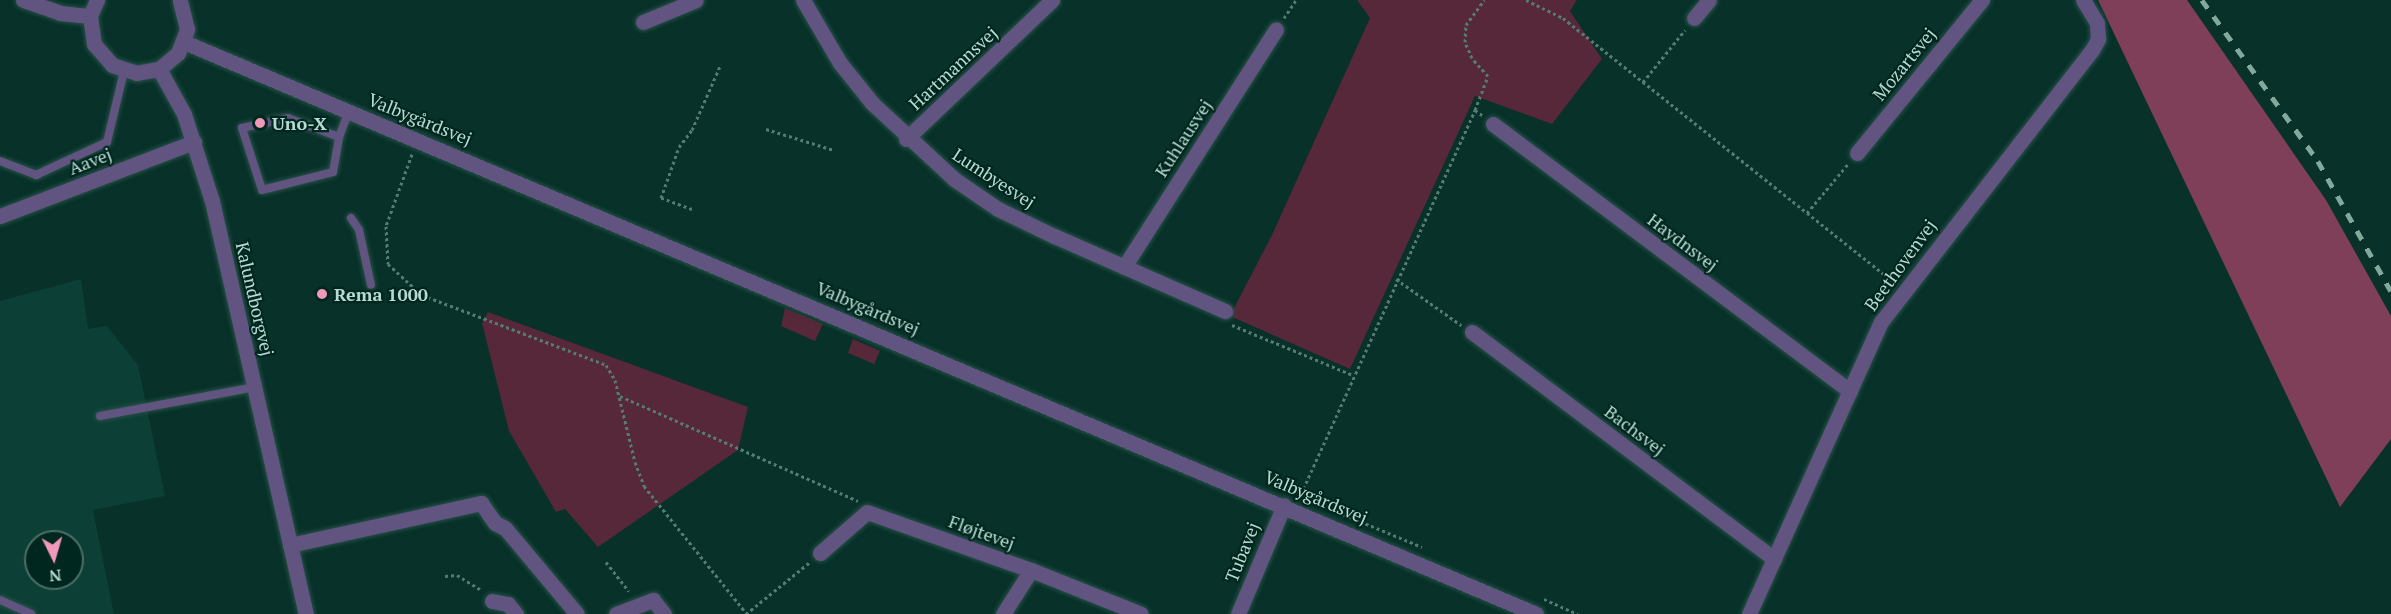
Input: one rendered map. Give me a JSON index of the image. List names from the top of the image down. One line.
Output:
{"streets":{"street":["Mozartsvej","Hartmannsvej","Valbygårdsvej","Kuhlausvej","Aavej","Lumbyesvej","Haydnsvej","Beethovenvej","Kalundborgvej","Bachsvej","Fløjtevej","Tubavej"]},"crossings":[["Hartmannsvej","Lumbyesvej"],["Valbygårdsvej","Tubavej"],["Kuhlausvej","Lumbyesvej"],["Aavej","Kalundborgvej"],["Haydnsvej","Beethovenvej"],["Beethovenvej","Bachsvej"]],"places":["Uno-X","Rema 1000"],"north":"bottom"}
